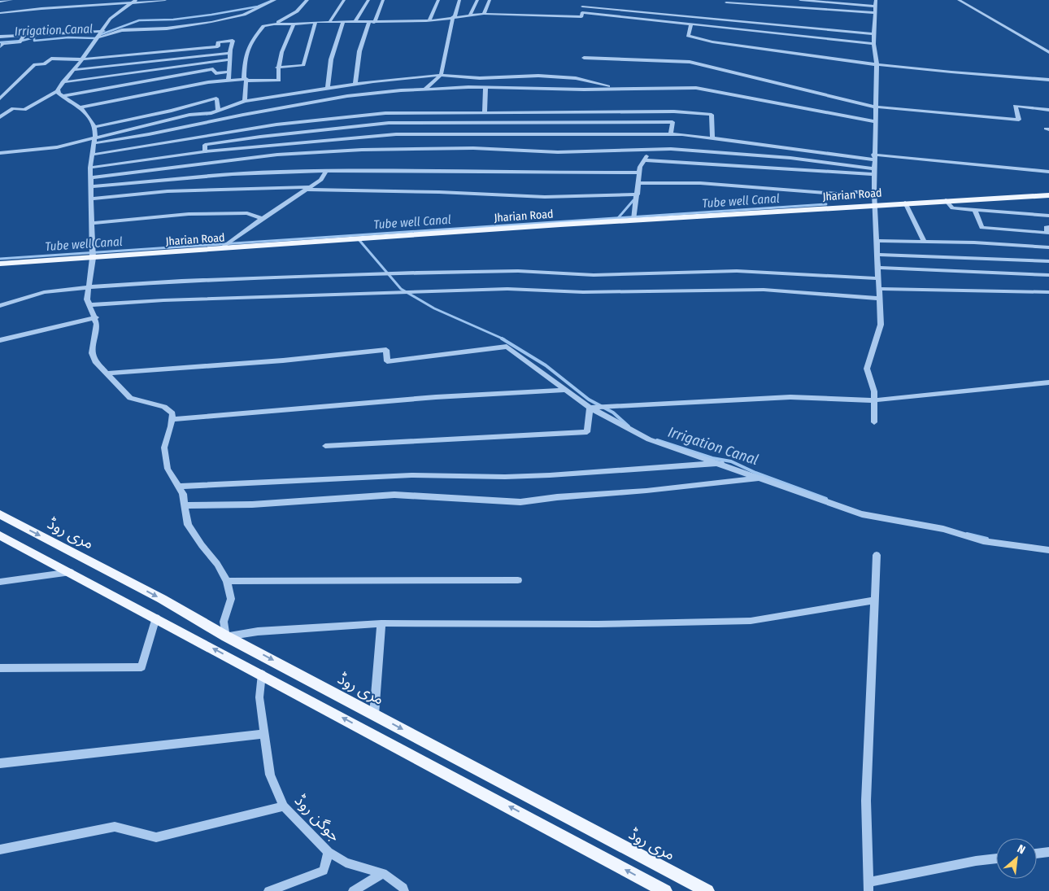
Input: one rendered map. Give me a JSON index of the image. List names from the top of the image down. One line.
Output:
{"streets":{"main road":["Jharian Road","مری روڈ"],"street":["جوگن روڈ"]},"water":["Irrigation Canal","Tube well Canal"],"north":"top right"}
